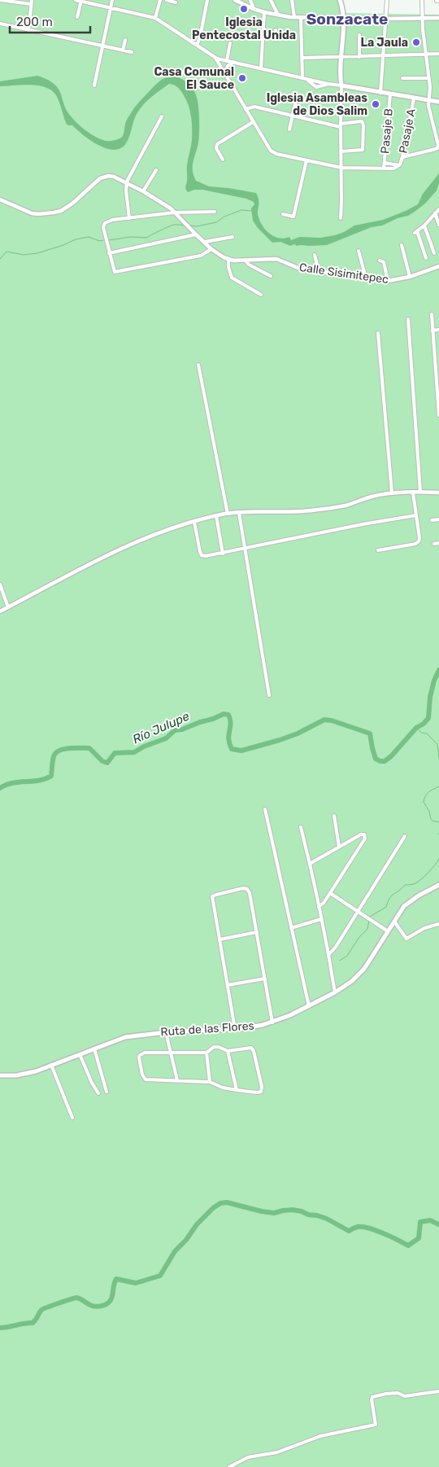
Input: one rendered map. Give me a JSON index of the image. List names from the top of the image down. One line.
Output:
{"streets":{"main road":["Ruta de las Flores"],"street":["Pasaje B","Pasaje A","Calle Sisimitepec"]},"districts":["Sonzacate"],"water":["Río Julupe"],"places":["Iglesia Pentecostal Unida","La Jaula","Casa Comunal El Sauce","Iglesia Asambleas de Dios Salim"],"scale_bar":"200 m"}
